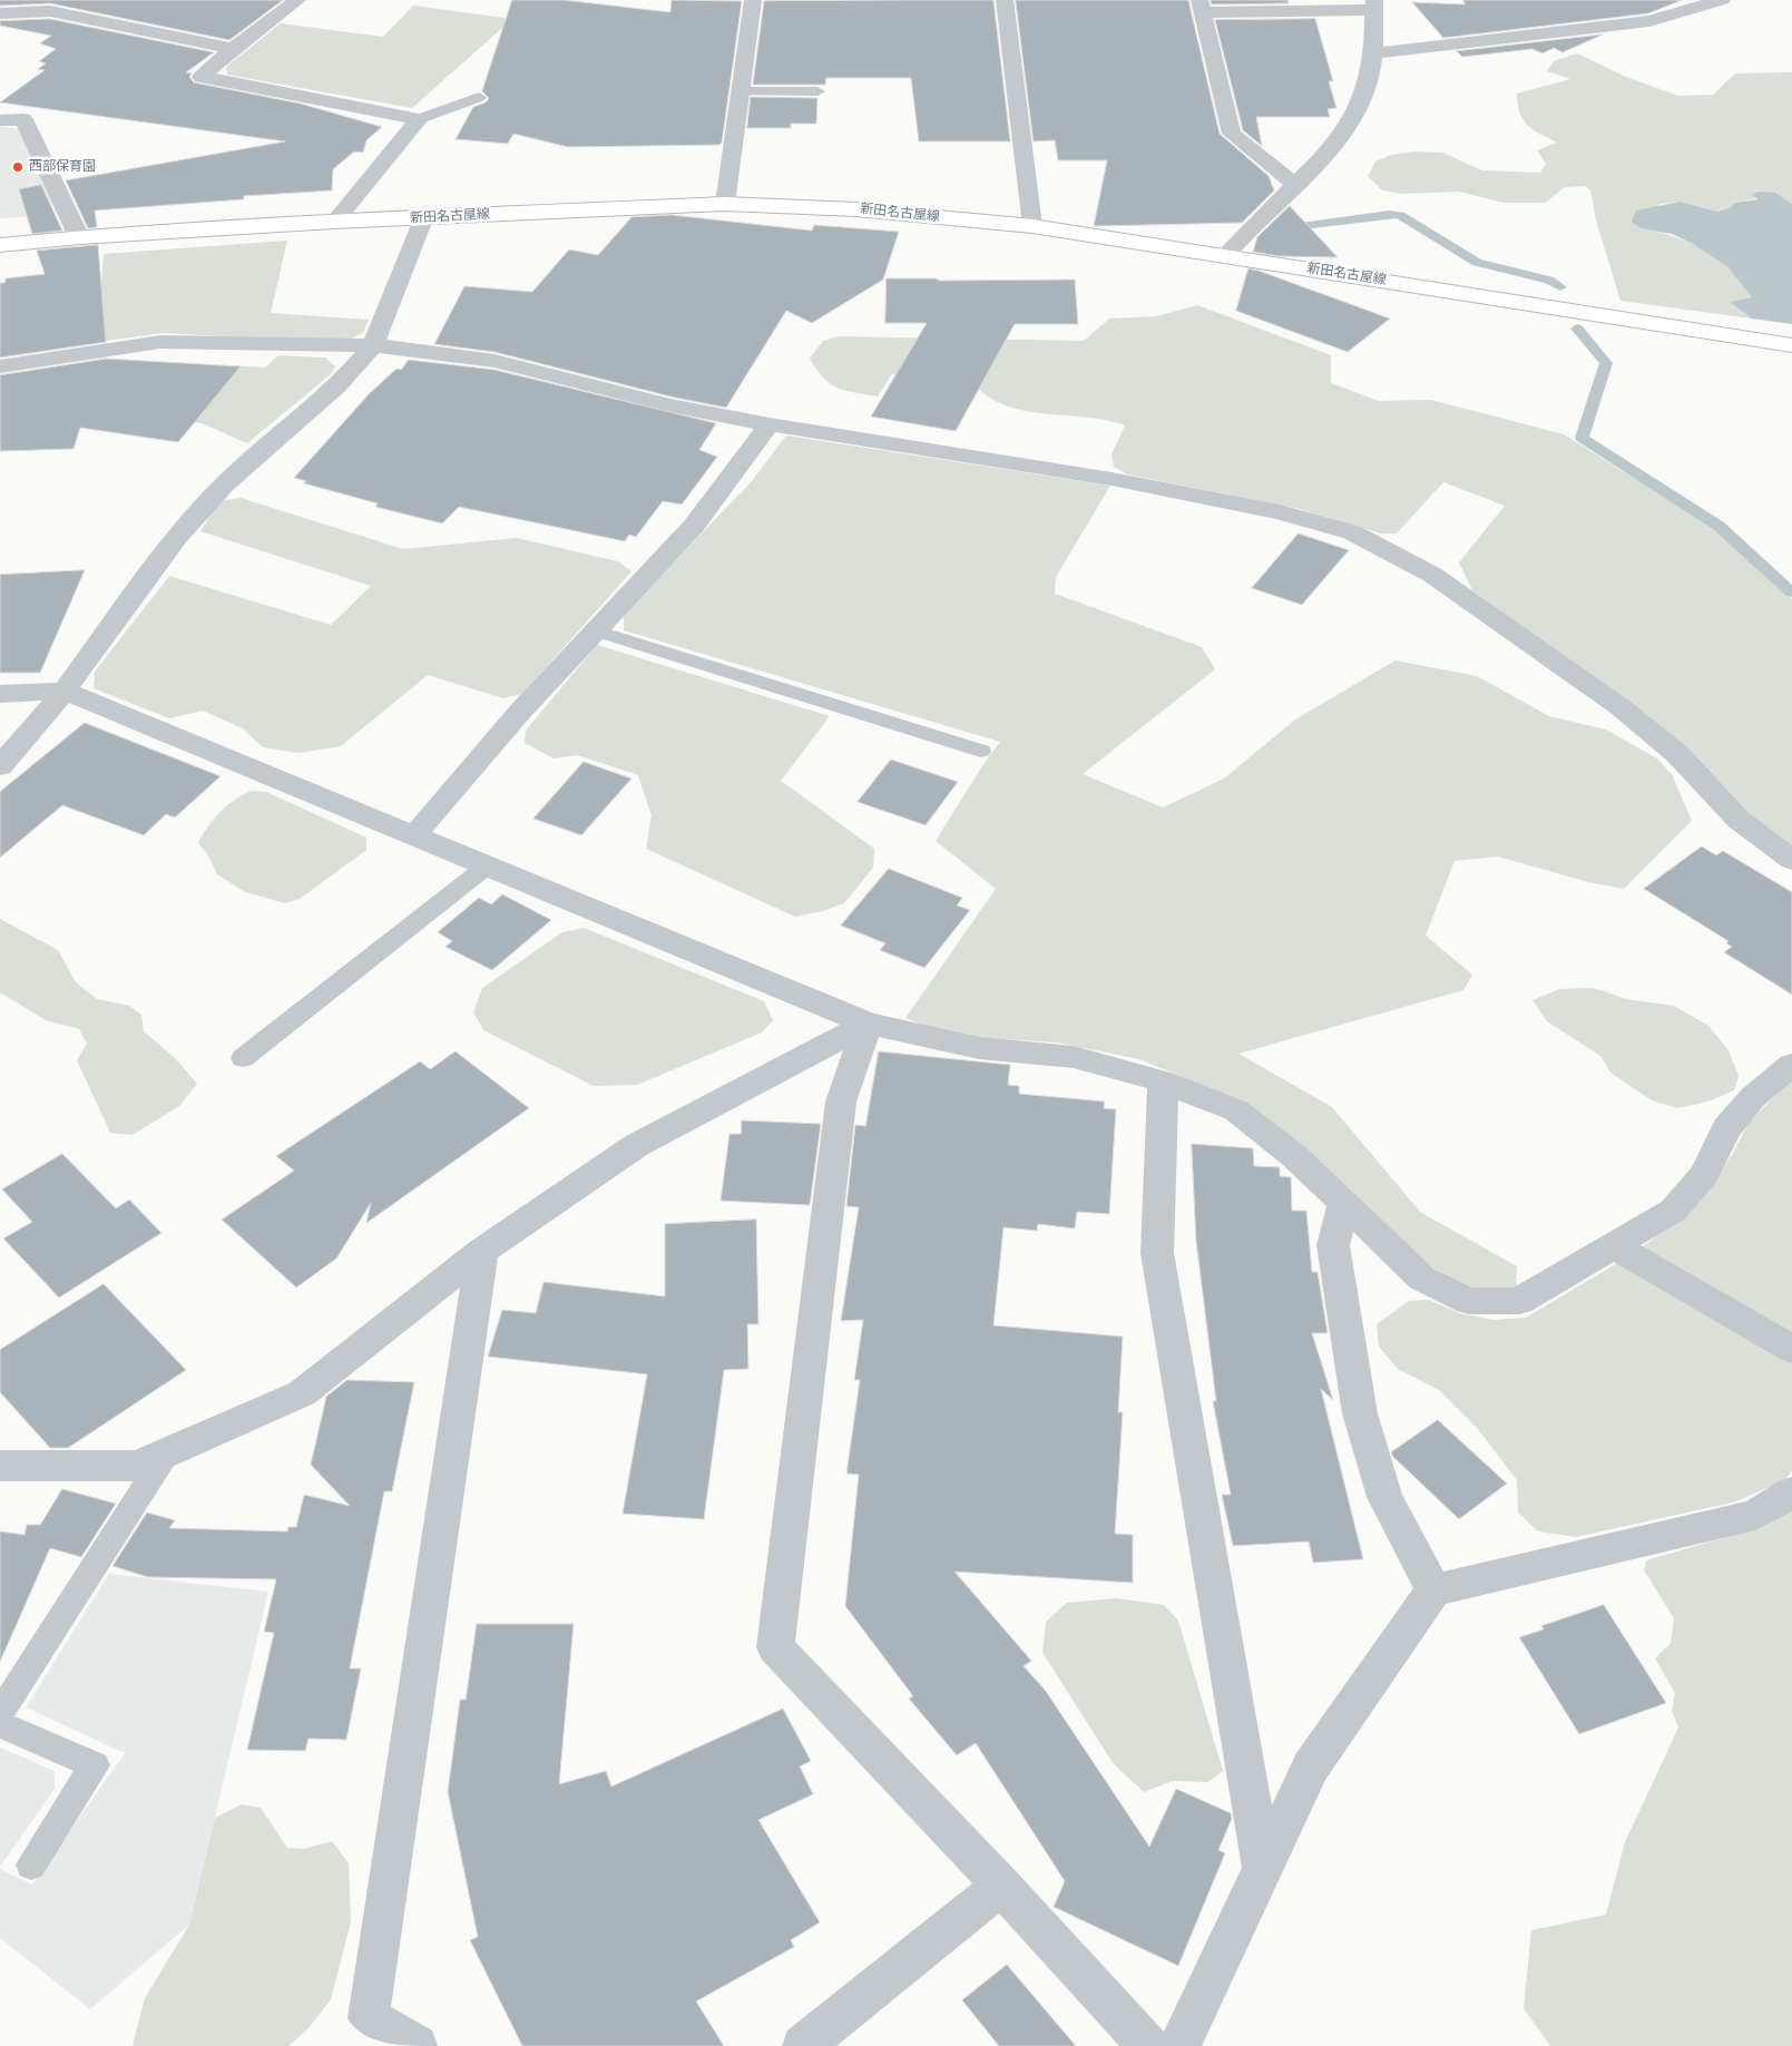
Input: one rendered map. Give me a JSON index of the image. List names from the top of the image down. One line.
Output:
{"streets":{"main road":["新田名古屋線"]},"places":["西部保育園"]}
